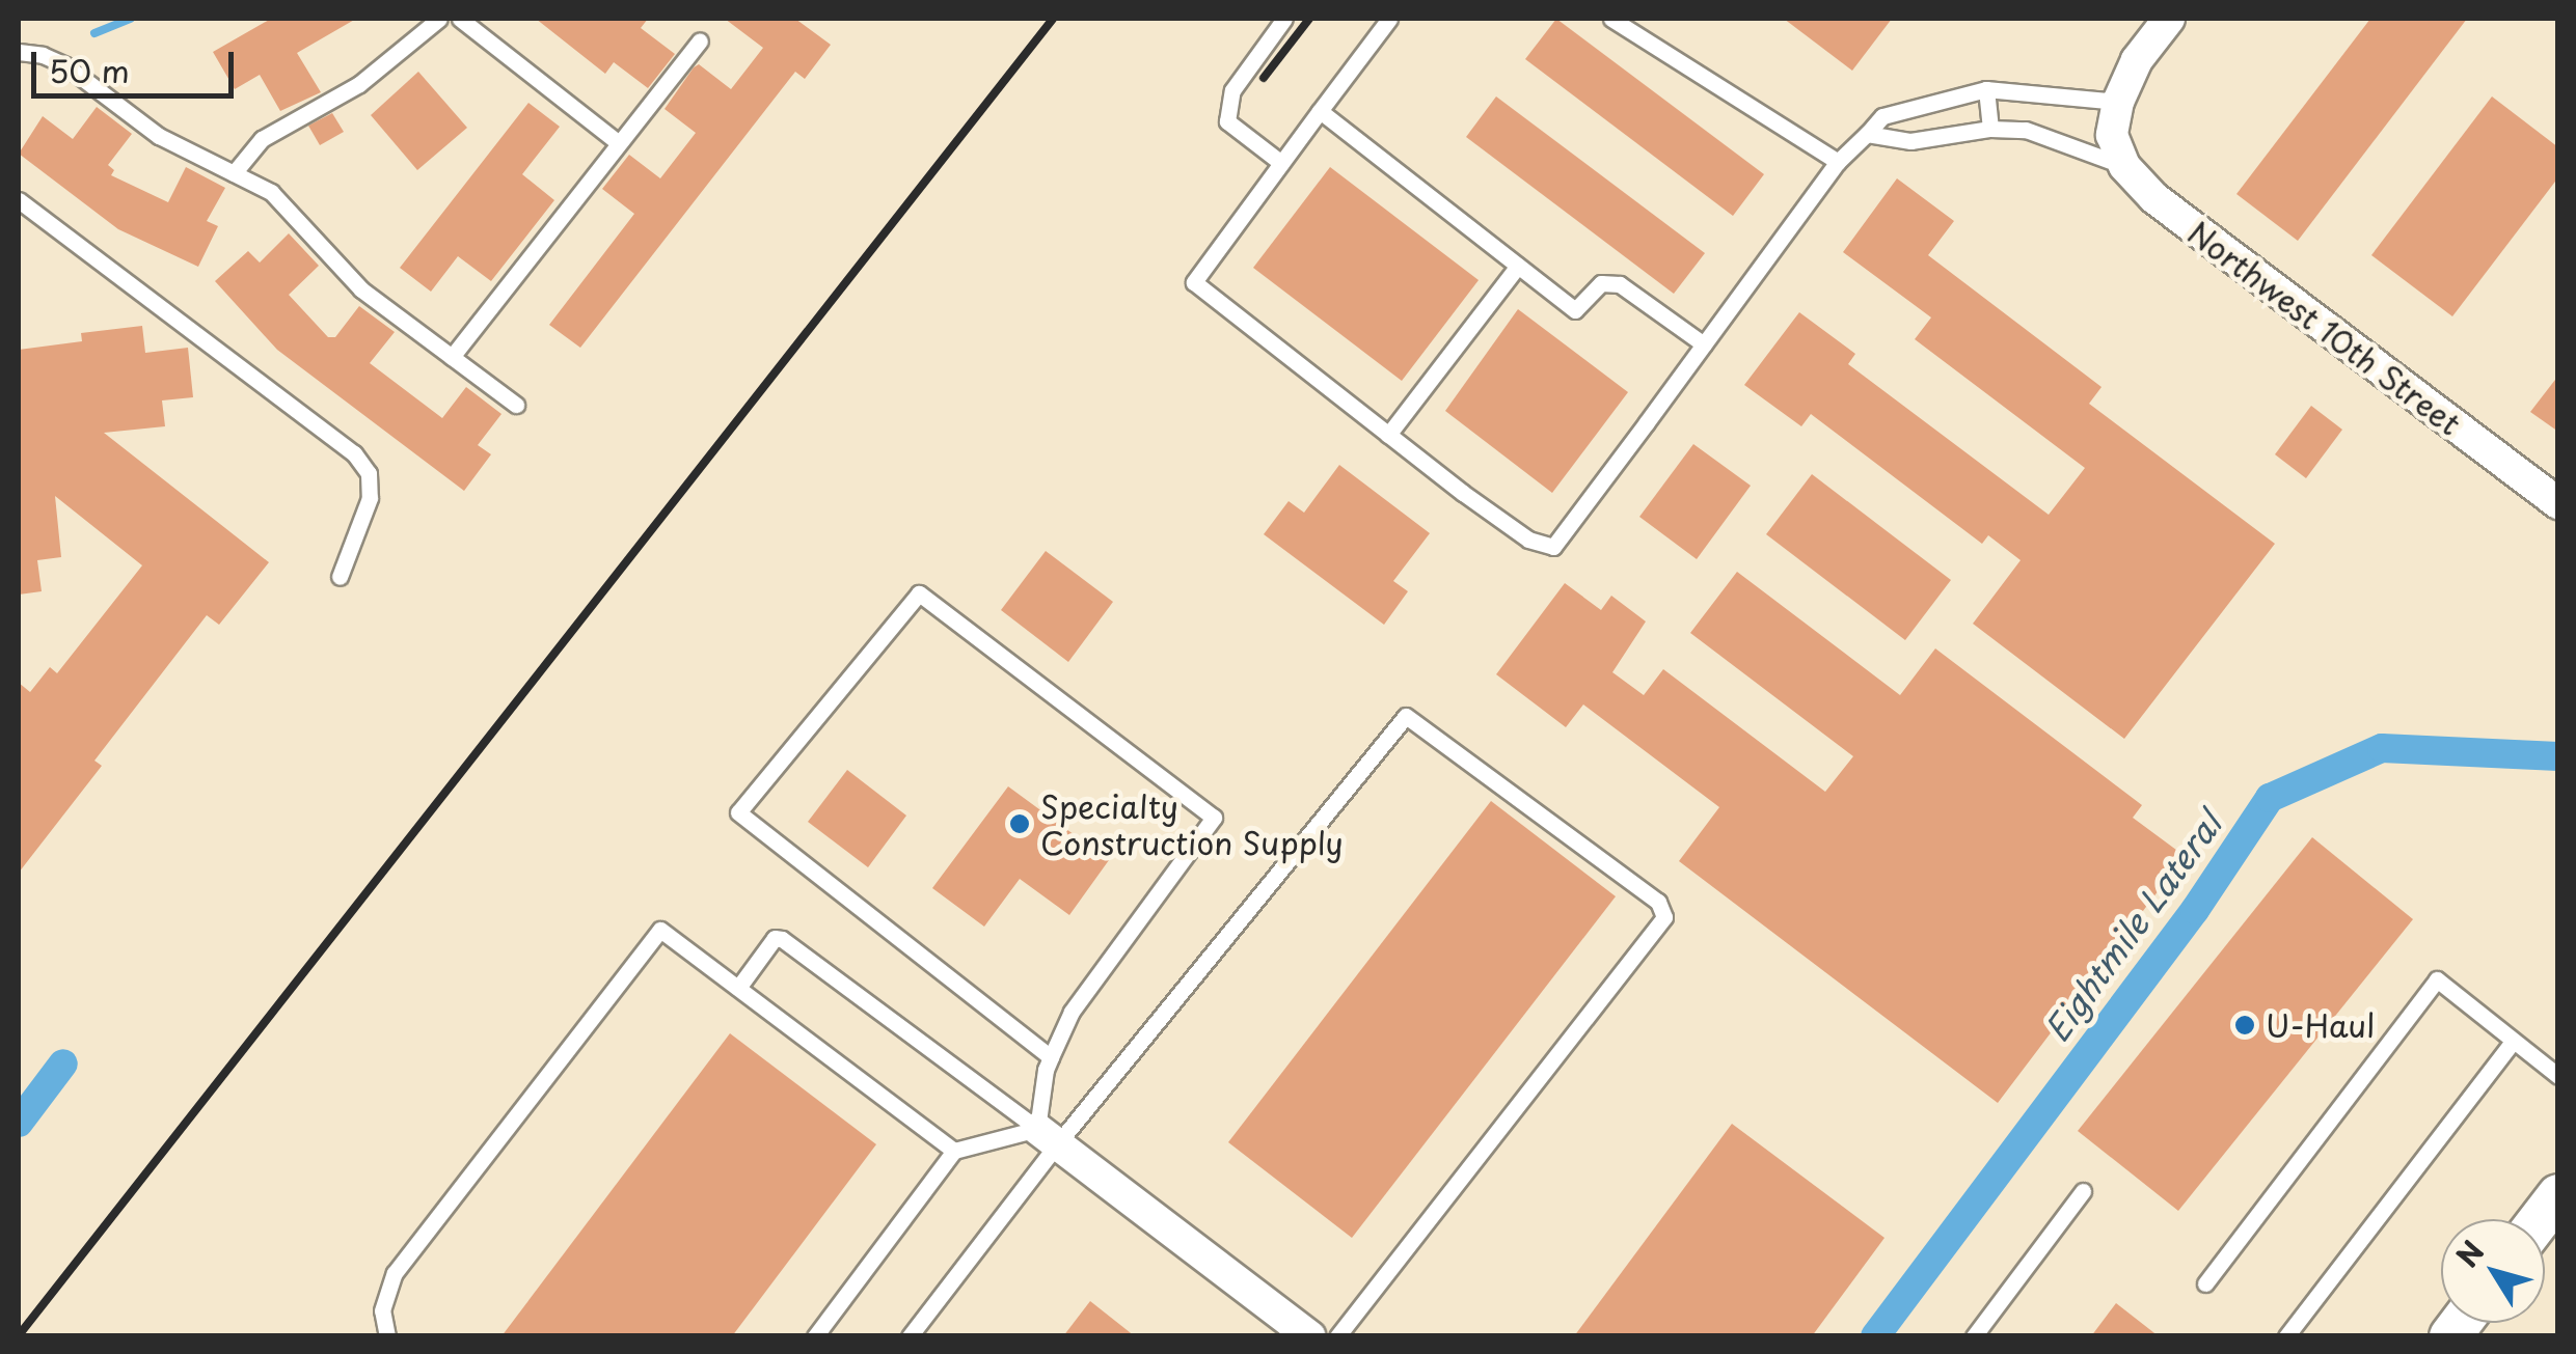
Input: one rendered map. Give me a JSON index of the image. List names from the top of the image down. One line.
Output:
{"streets":{"street":["Northwest 10th Street"]},"water":["Eightmile Lateral"],"places":["Specialty Construction Supply","U-Haul"],"scale_bar":"50 m","north":"top left"}
